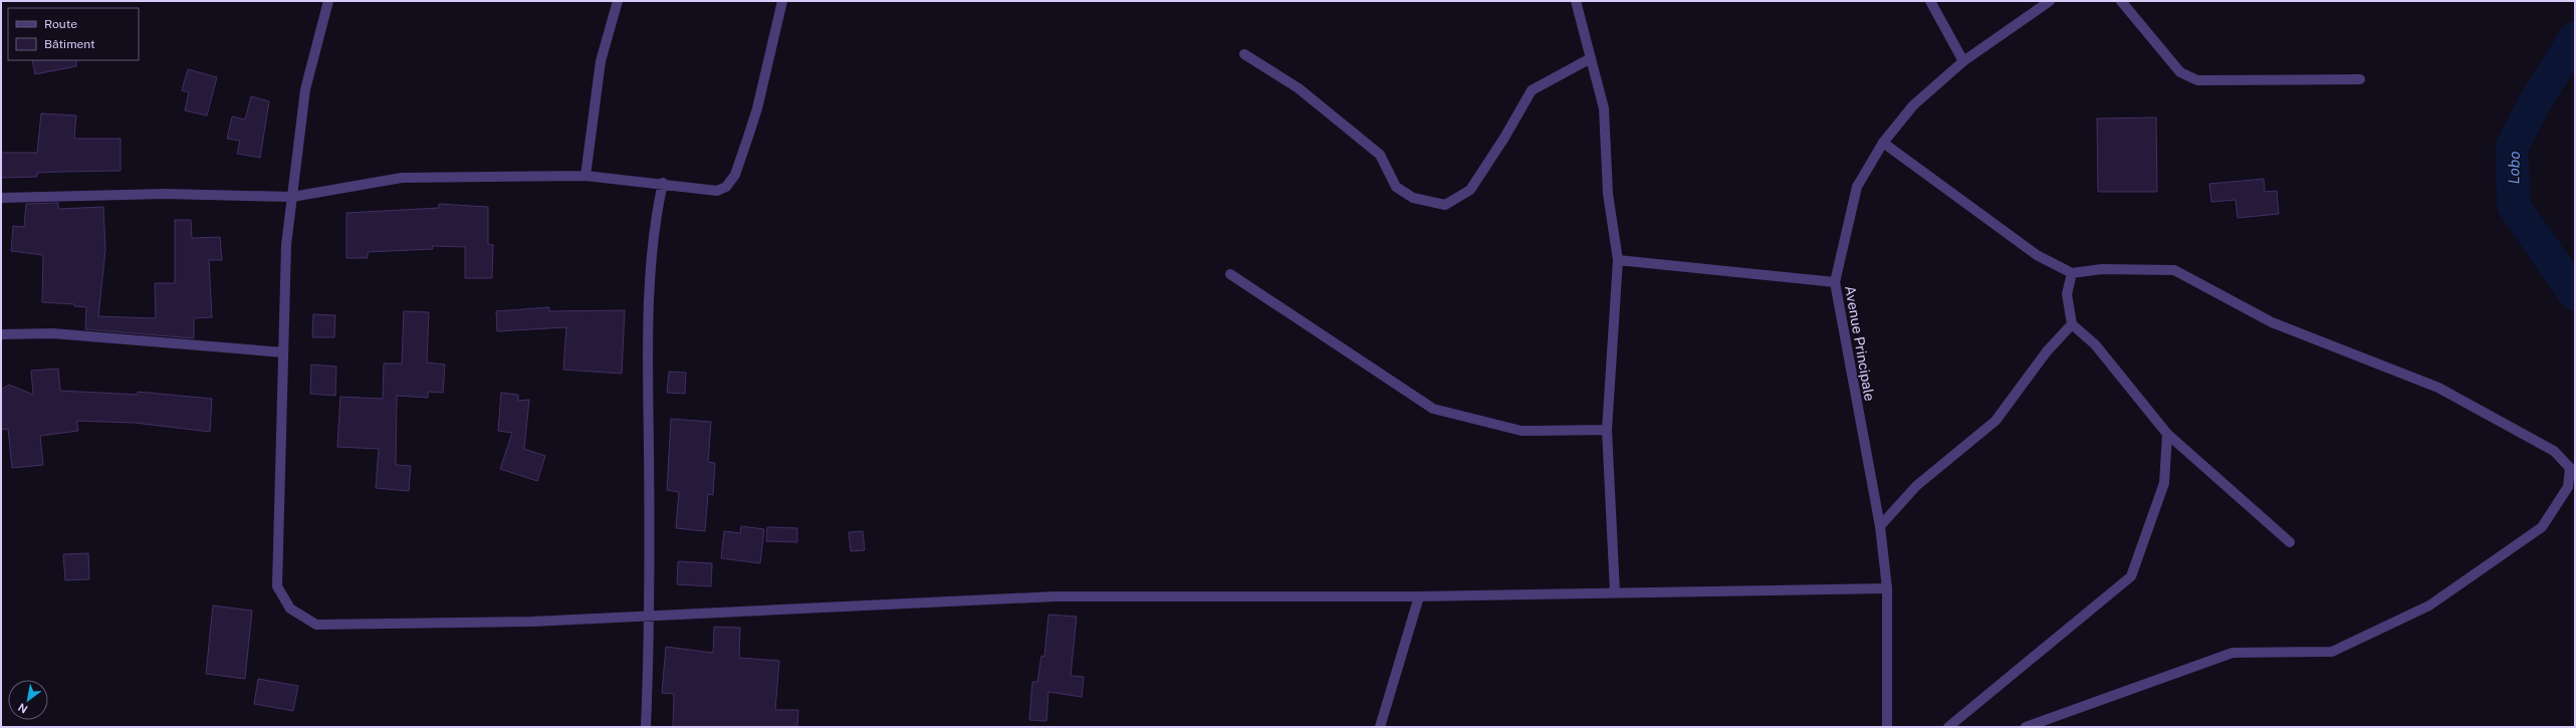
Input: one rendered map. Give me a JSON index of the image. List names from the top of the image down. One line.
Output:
{"streets":{"street":["Avenue Principale"]},"water":["Lobo"],"legend":["Route","Bâtiment"],"north":"bottom left"}
